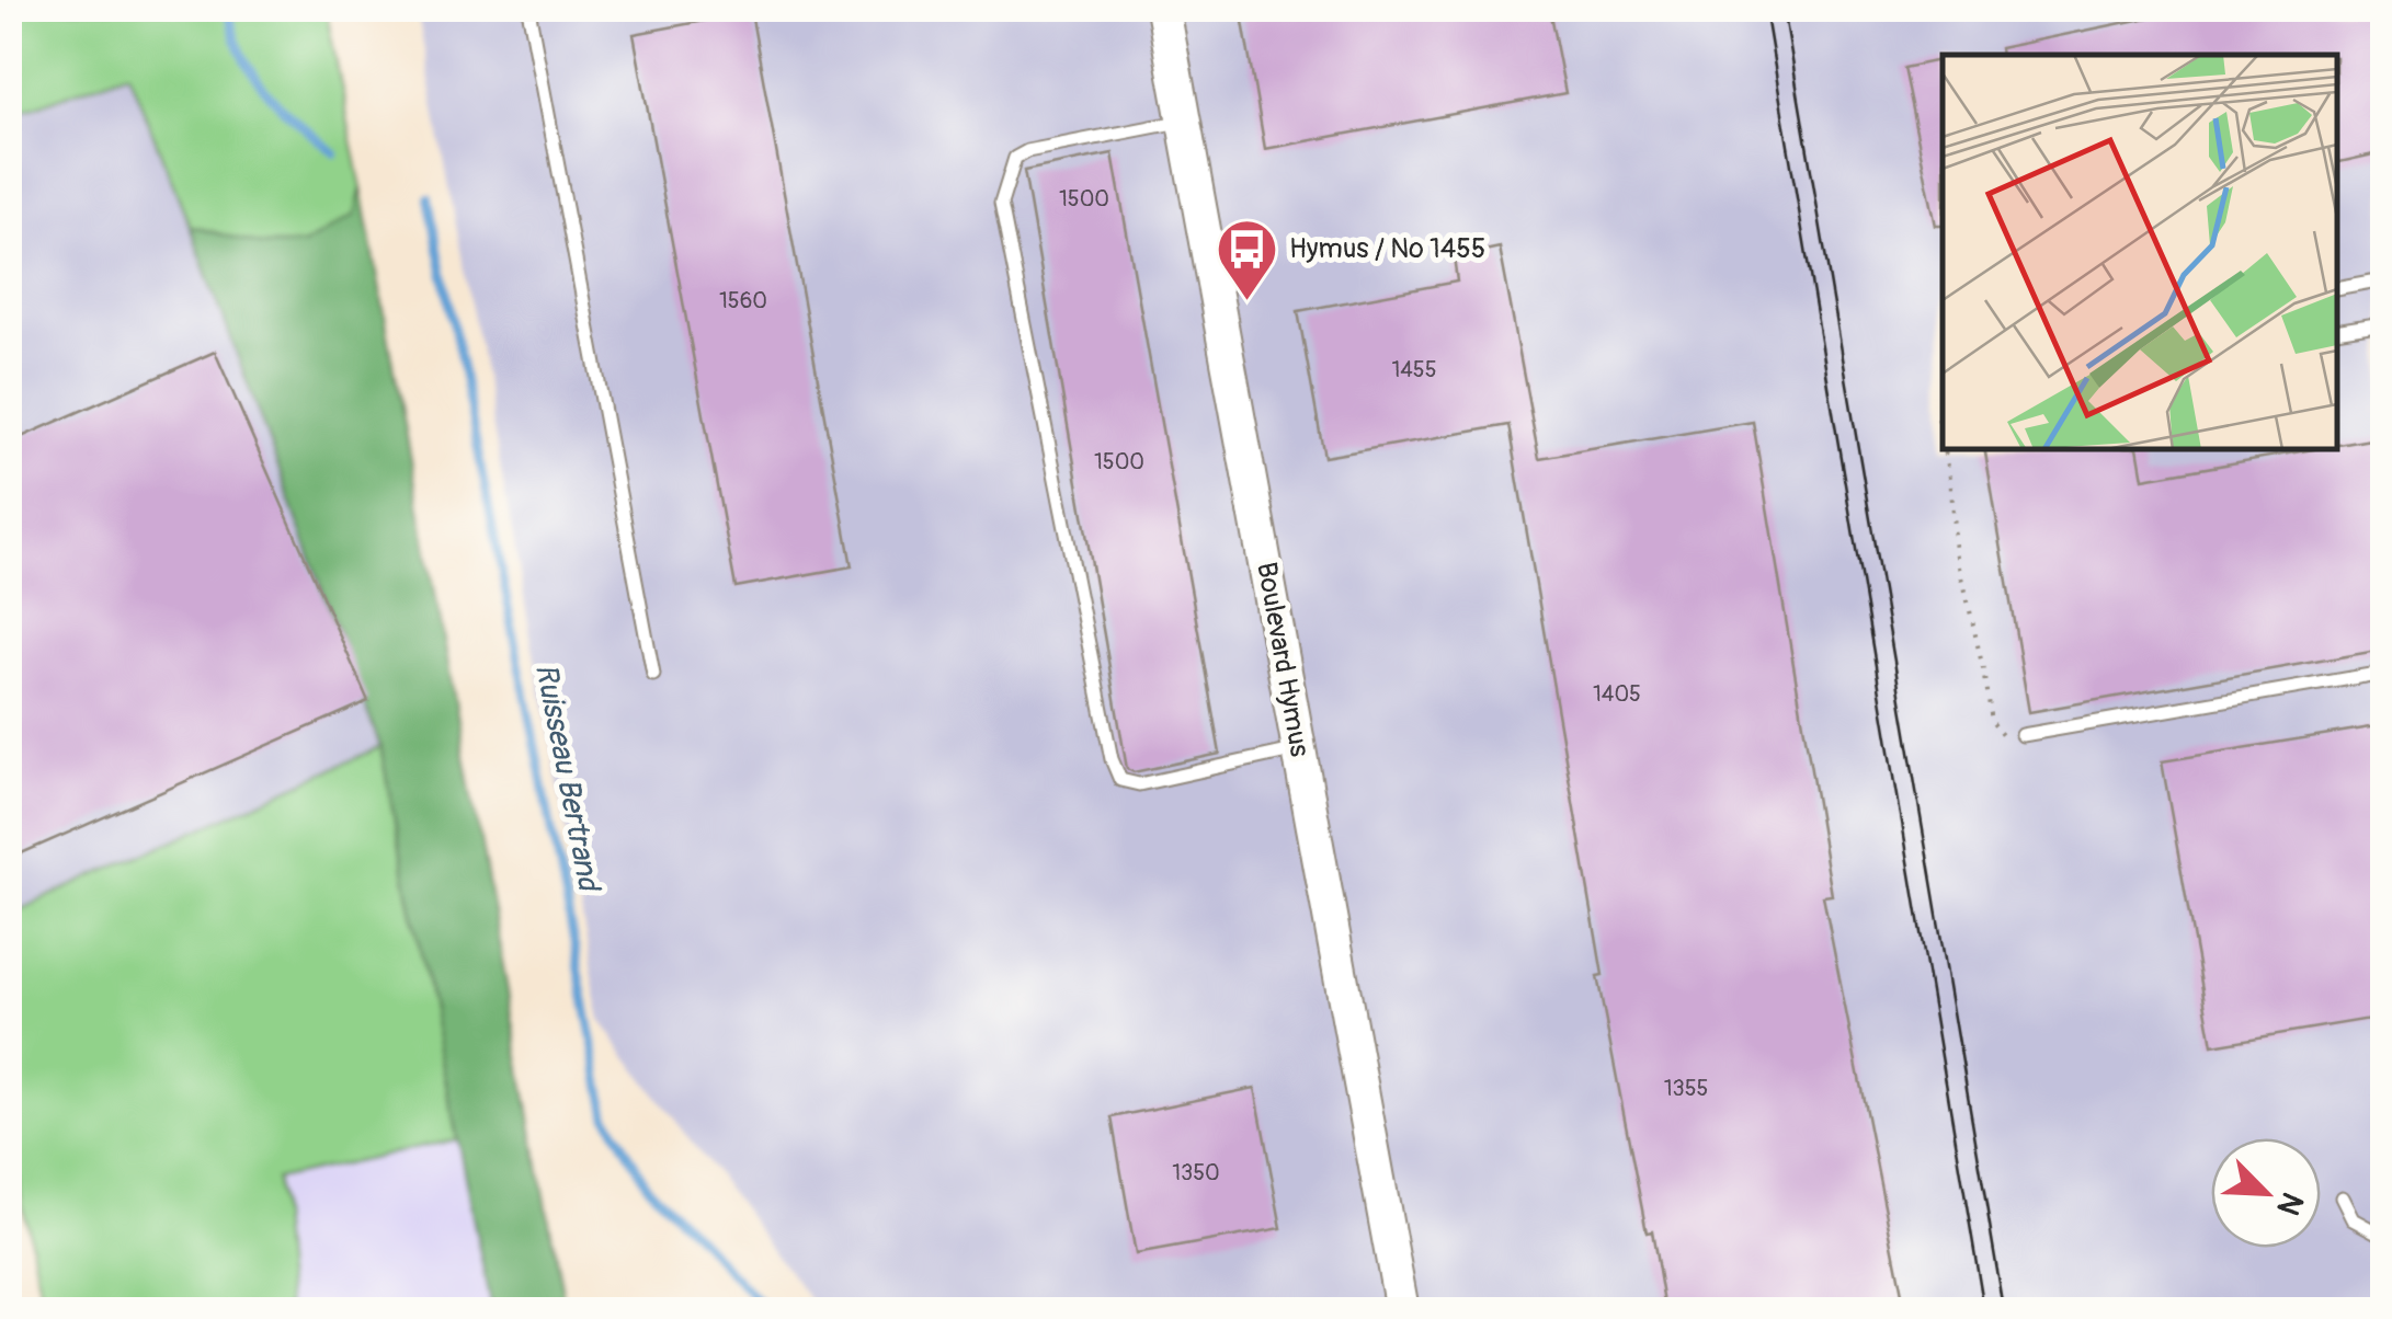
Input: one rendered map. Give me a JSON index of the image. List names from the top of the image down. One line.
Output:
{"streets":{"street":["Boulevard Hymus"]},"water":["Ruisseau Bertrand"],"places":{"bus stop":["Hymus / No 1455"]},"house_numbers":["1500","1560","1455","1500","1405","1355","1350"],"north":"bottom right"}
